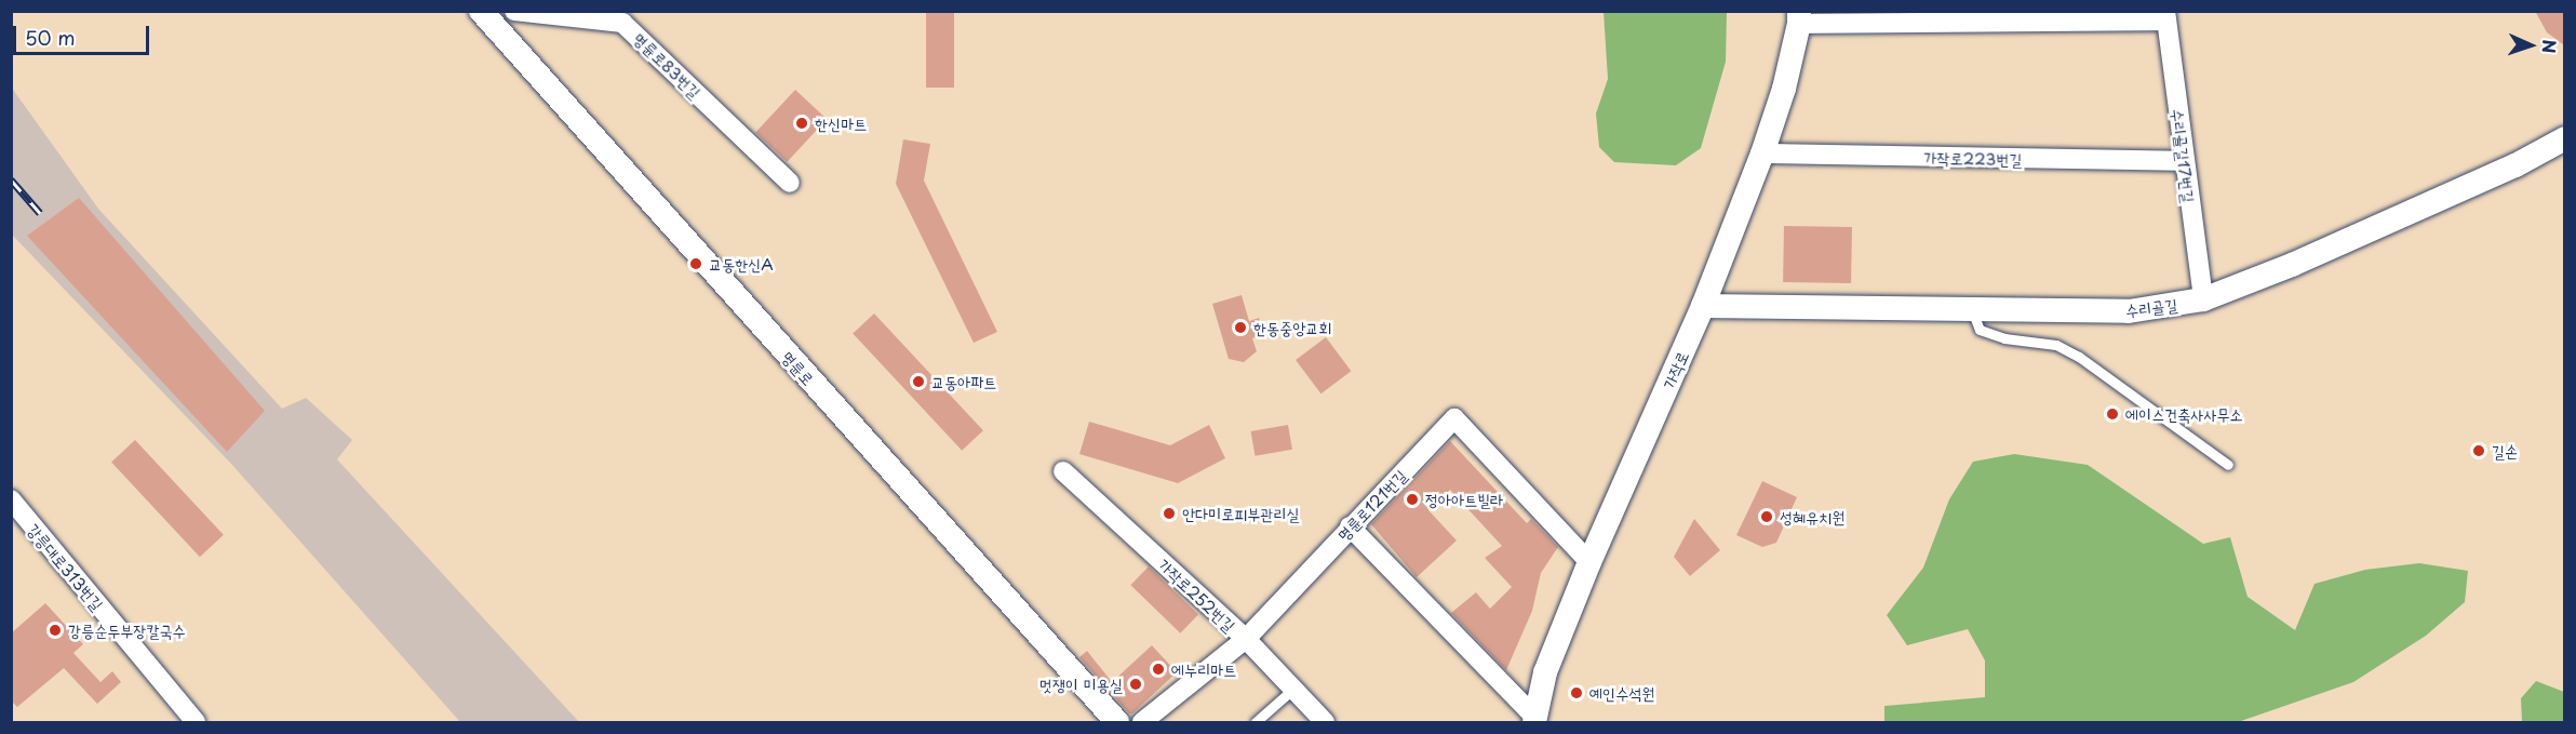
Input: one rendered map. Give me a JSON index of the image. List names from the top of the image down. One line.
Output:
{"streets":{"street":["명륜로83번길","수리골길17번길","가작로223번길","수리골길","명륜로","가작로","명륜로121번길","강릉대로313번길","가작로252번길"]},"crossings":[["수리골길17번길","가작로223번길"],["수리골길17번길","수리골길"],["가작로223번길","가작로"],["수리골길","가작로"],["가작로","명륜로121번길"],["명륜로121번길","가작로252번길"]],"places":["한신마트","교동한신A","한동중앙교회","교동아파트","에이스건축사사무소","길손","정아아트빌라","안다미로피부관리실","성혜유치원","강릉순두부장칼국수","에누리마트","멋쟁이 미용실","예인수석원"],"scale_bar":"50 m","north":"right"}
